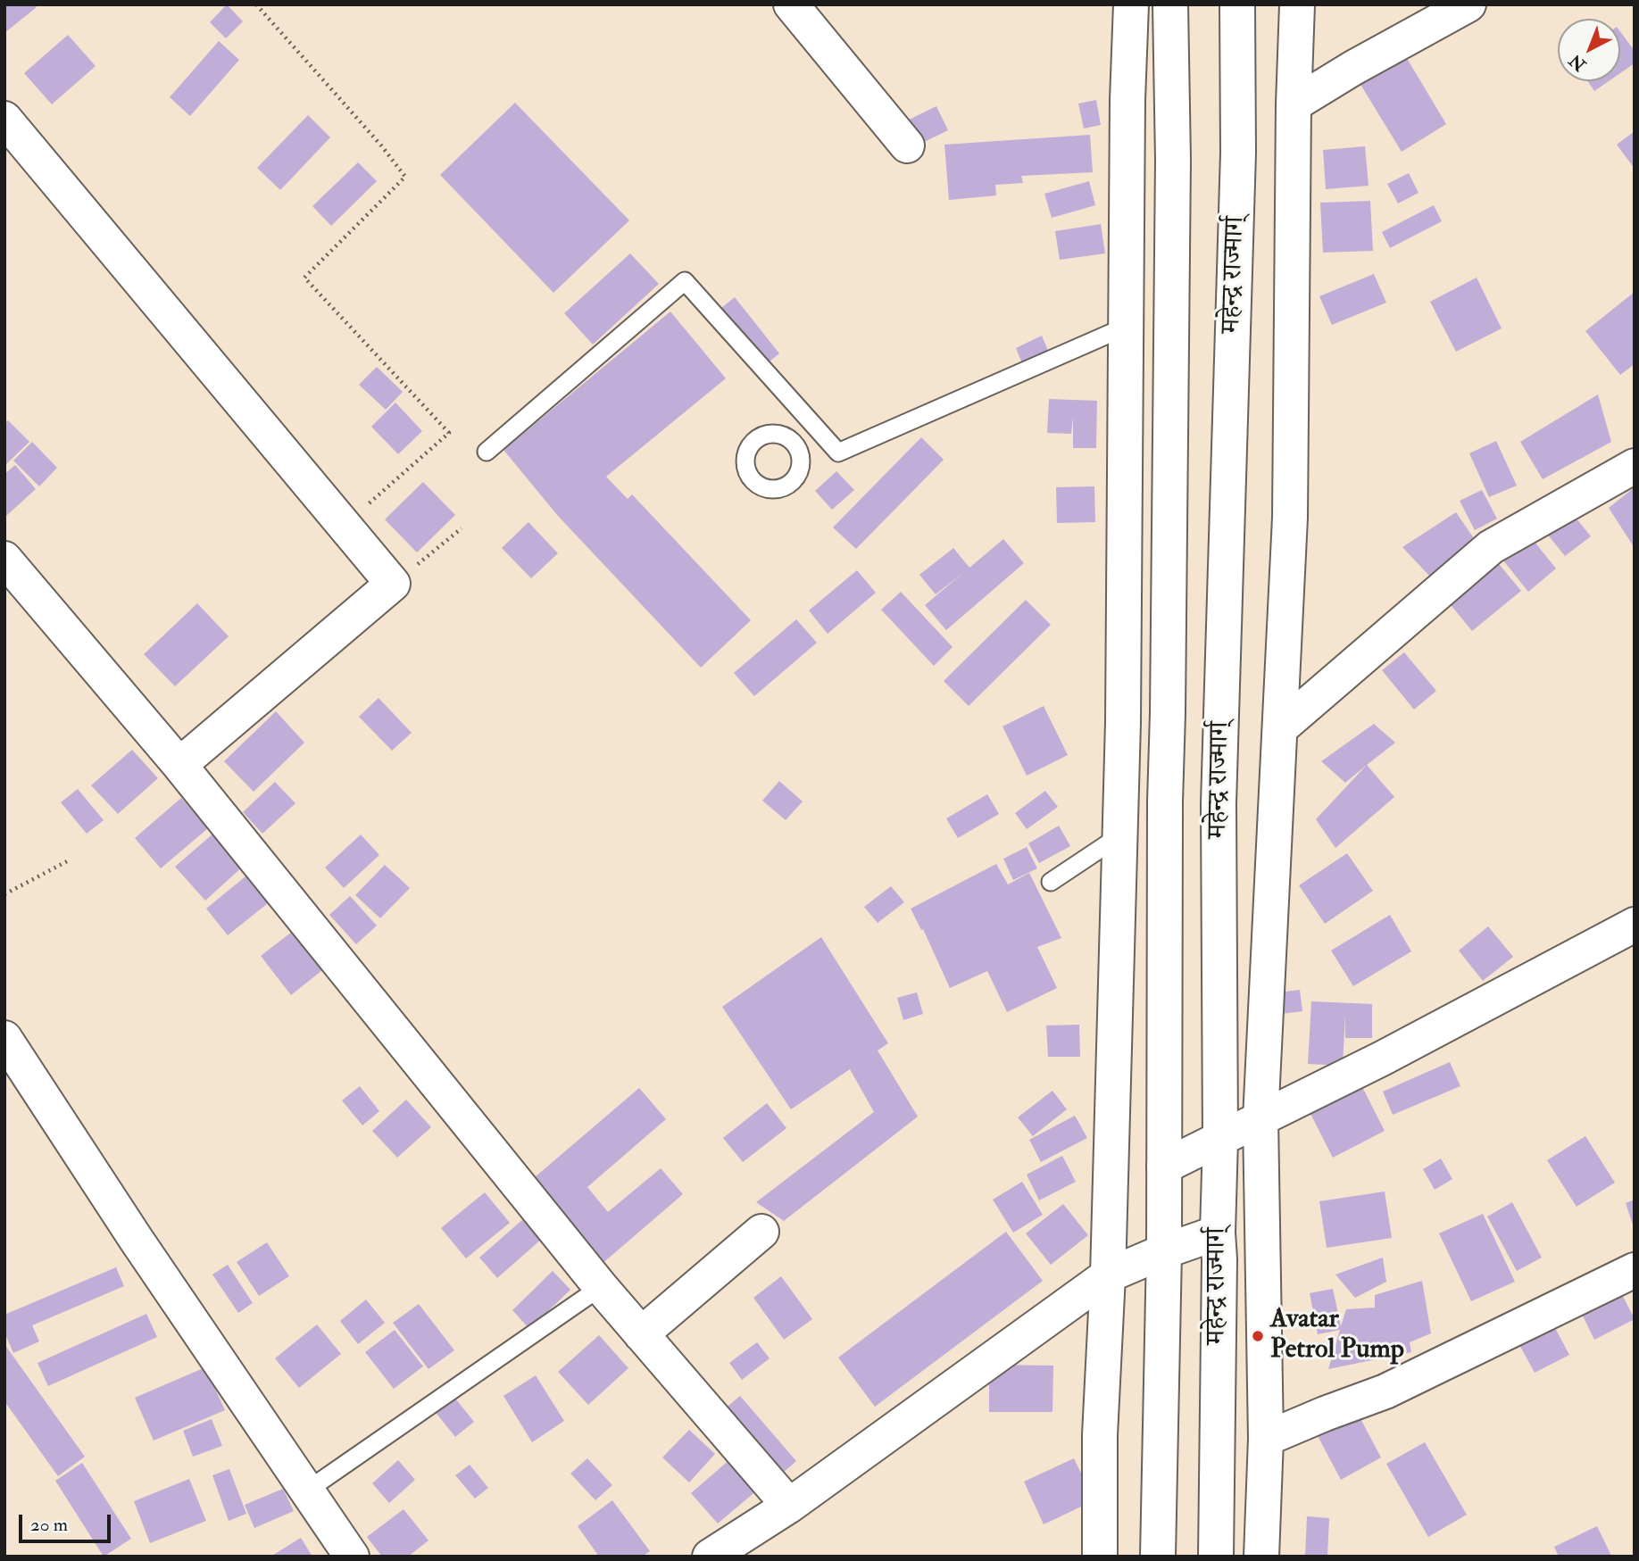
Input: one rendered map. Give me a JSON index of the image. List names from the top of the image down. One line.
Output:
{"streets":{"main road":["महेन्द्र राज्मार्ग्"]},"places":["Avatar Petrol Pump"],"scale_bar":"20 m","north":"bottom left"}
